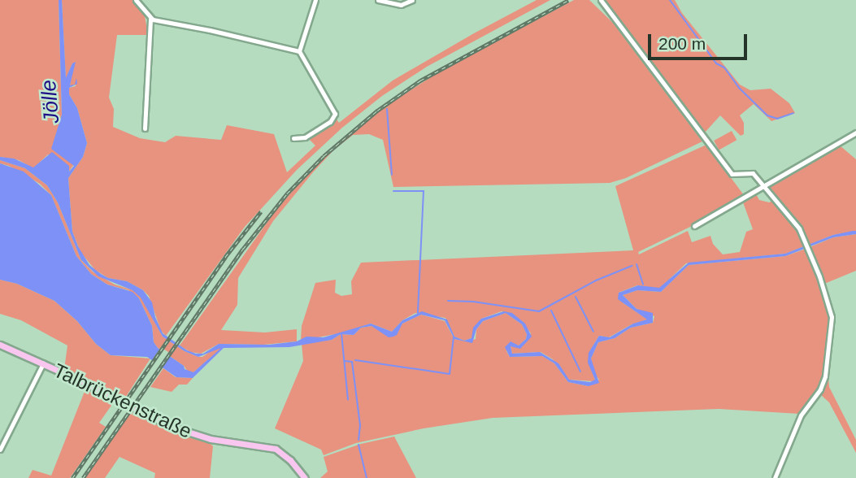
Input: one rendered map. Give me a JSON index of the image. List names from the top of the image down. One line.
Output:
{"streets":{"main road":["Talbrückenstraße"]},"water":["Jölle"],"scale_bar":"200 m"}
